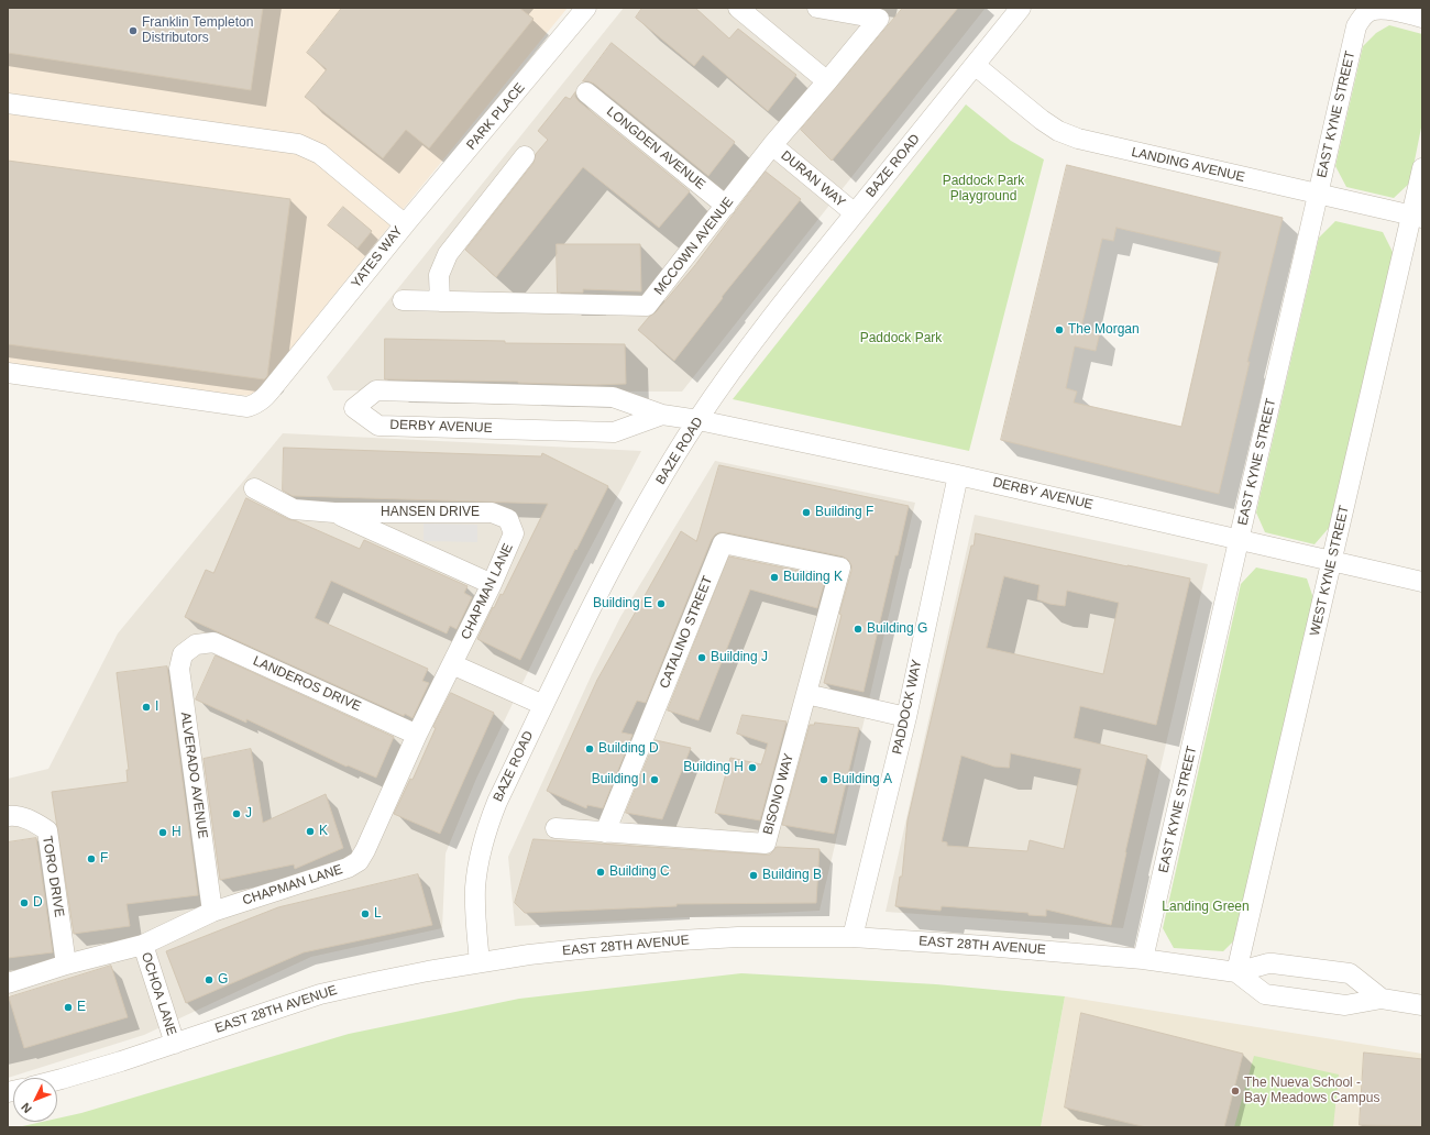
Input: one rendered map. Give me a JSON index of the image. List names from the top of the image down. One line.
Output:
{"streets":{"street":["EAST KYNE STREET","PARK PLACE","LONGDEN AVENUE","LANDING AVENUE","BAZE ROAD","DURAN WAY","MCCOWN AVENUE","YATES WAY","DERBY AVENUE","HANSEN DRIVE","WEST KYNE STREET","CHAPMAN LANE","CATALINO STREET","LANDEROS DRIVE","PADDOCK WAY","ALVERADO AVENUE","BISONO WAY","TORO DRIVE","EAST 28TH AVENUE","OCHOA LANE"]},"crossings":[["EAST KYNE STREET","LANDING AVENUE"],["EAST KYNE STREET","DERBY AVENUE"],["EAST KYNE STREET","EAST 28TH AVENUE"],["PARK PLACE","YATES WAY"],["LONGDEN AVENUE","MCCOWN AVENUE"],["LANDING AVENUE","BAZE ROAD"],["LANDING AVENUE","WEST KYNE STREET"],["BAZE ROAD","DURAN WAY"],["BAZE ROAD","DERBY AVENUE"],["BAZE ROAD","EAST 28TH AVENUE"],["DURAN WAY","MCCOWN AVENUE"],["DERBY AVENUE","WEST KYNE STREET"],["DERBY AVENUE","PADDOCK WAY"],["HANSEN DRIVE","CHAPMAN LANE"],["WEST KYNE STREET","EAST 28TH AVENUE"],["CHAPMAN LANE","LANDEROS DRIVE"],["CHAPMAN LANE","ALVERADO AVENUE"],["CHAPMAN LANE","TORO DRIVE"],["CHAPMAN LANE","OCHOA LANE"],["CATALINO STREET","BISONO WAY"],["LANDEROS DRIVE","ALVERADO AVENUE"],["PADDOCK WAY","EAST 28TH AVENUE"],["EAST 28TH AVENUE","OCHOA LANE"]],"parks":["Paddock Park Playground","Paddock Park","Landing Green"],"places":["Franklin Templeton Distributors","The Morgan","Building F","Building K","Building E","Building G","Building J","I","Building D","Building H","Building I","Building A","J","K","H","F","Building C","Building B","D","L","G","E","The Nueva School - Bay Meadows Campus"],"north":"bottom left"}
